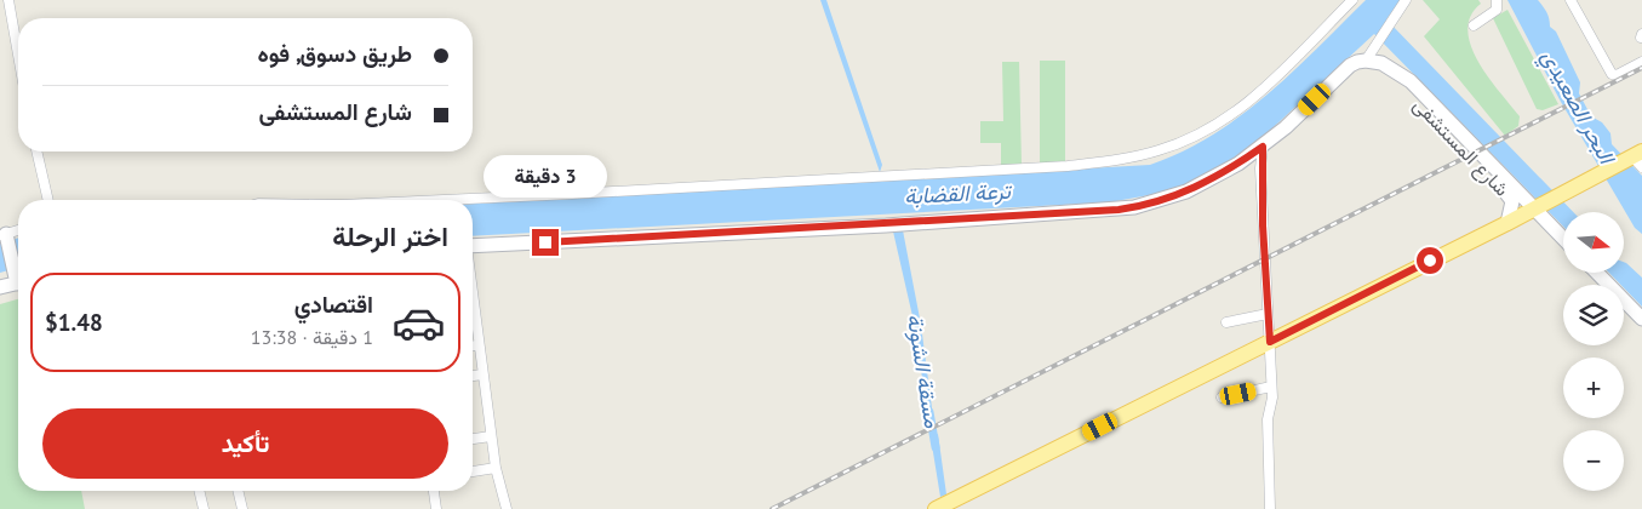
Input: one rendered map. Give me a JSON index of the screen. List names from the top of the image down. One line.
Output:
{"streets":{"main road":["شارع المستشفى"]},"water":["البحر الصعيدي","ترعة القضابة","مسقة الشونة"],"north":"right","page":{"banner":["طريق دسوق, فوه","شارع المستشفى"],"bubble":"3 دقيقة","heading":"اختر الرحلة","map_buttons":["+","−"],"list":[{"name":"اقتصادي","note":"1 دقيقة · 13:38","value":"$1.48"}],"buttons":"تأكيد"}}
